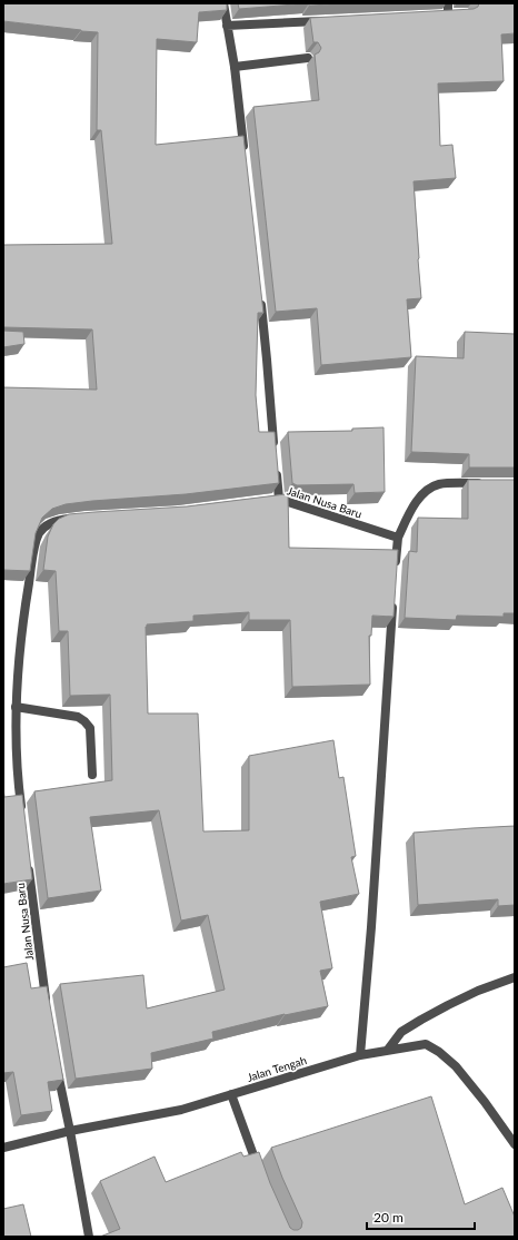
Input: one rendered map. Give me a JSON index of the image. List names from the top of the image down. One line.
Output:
{"streets":{"street":["Jalan Nusa Baru","Jalan Tengah"]},"scale_bar":"20 m"}
